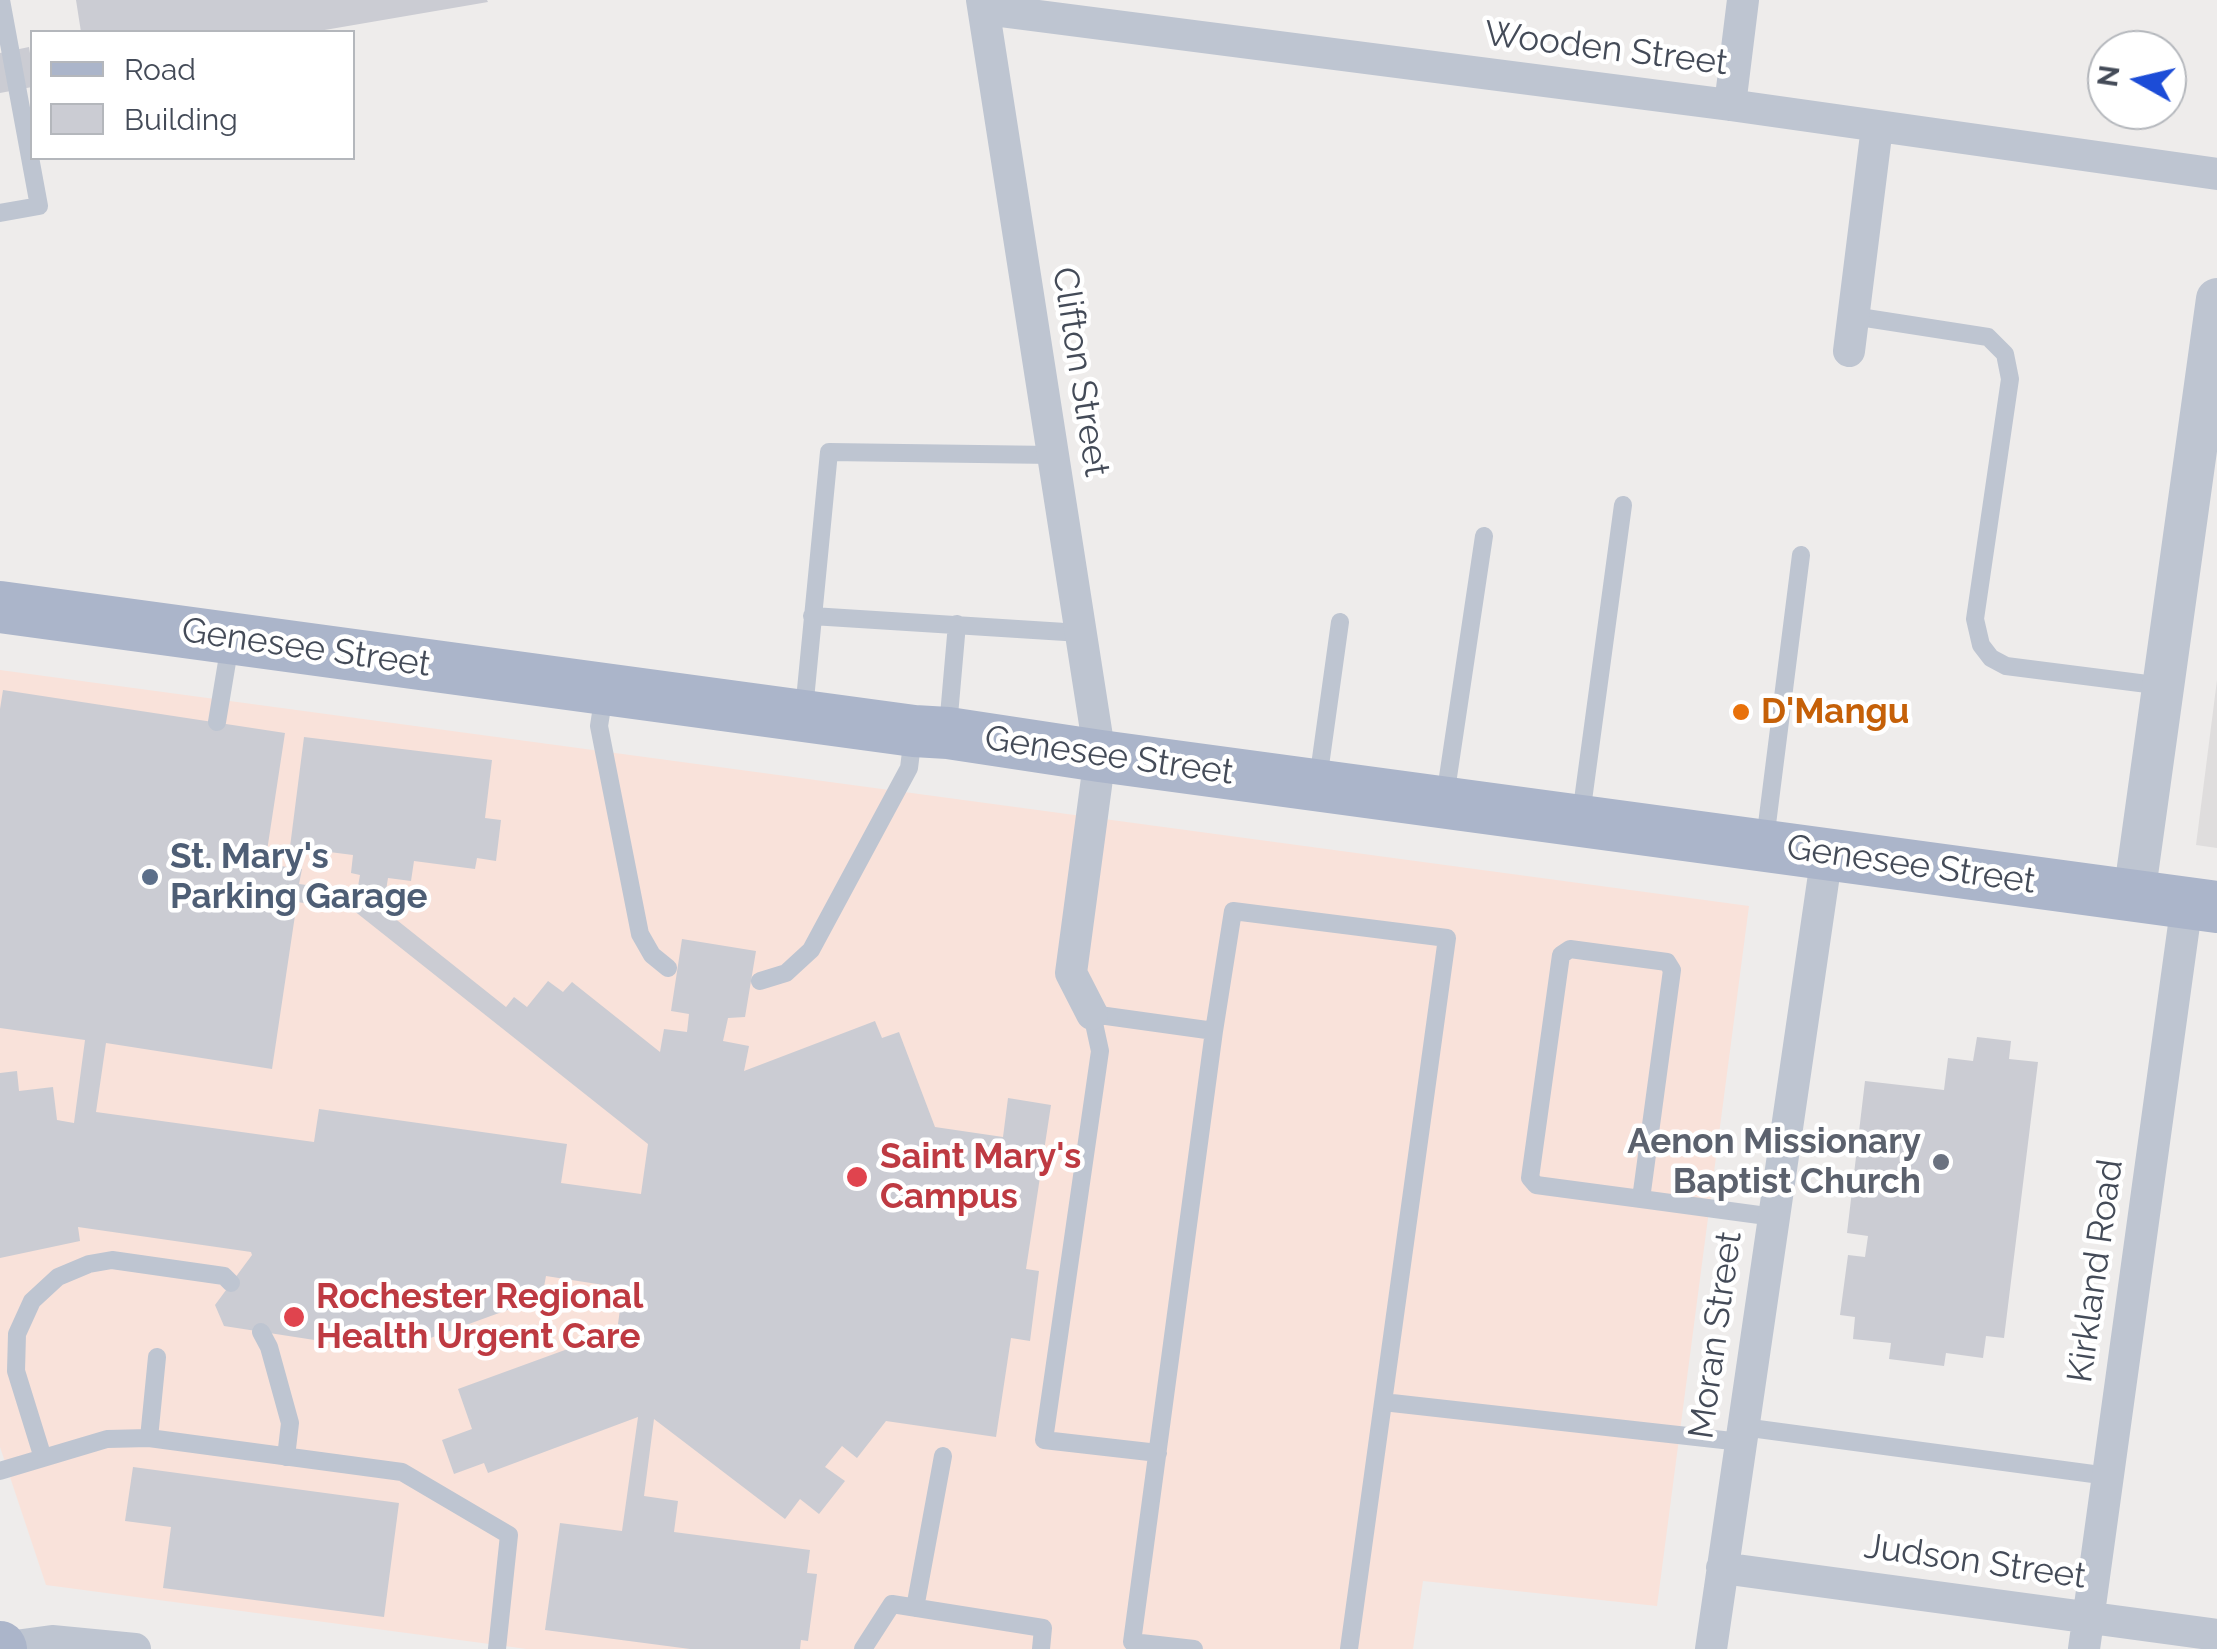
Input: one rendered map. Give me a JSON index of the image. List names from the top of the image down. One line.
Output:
{"streets":{"main road":["Genesee Street"],"street":["Wooden Street","Clifton Street","Kirkland Road","Moran Street","Judson Street"]},"crossings":[["Wooden Street","Clifton Street"],["Clifton Street","Genesee Street"],["Genesee Street","Kirkland Road"],["Genesee Street","Moran Street"],["Kirkland Road","Judson Street"],["Moran Street","Judson Street"]],"places":["D'Mangu","St. Mary's Parking Garage","Aenon Missionary Baptist Church","Saint Mary's Campus","Rochester Regional Health Urgent Care"],"legend":["Road","Building"],"north":"left"}
